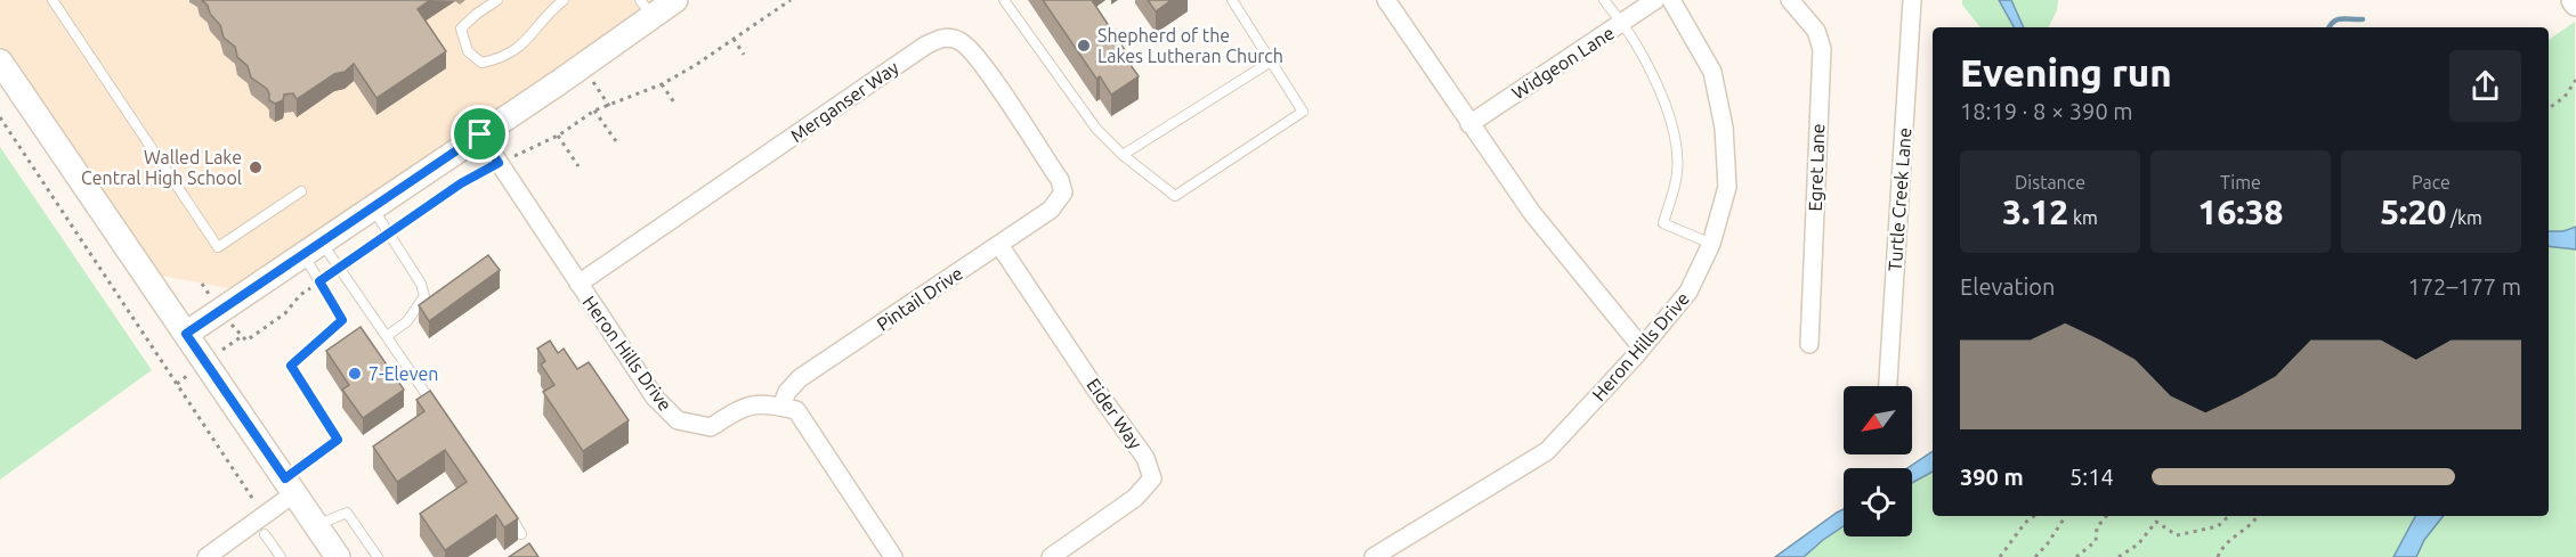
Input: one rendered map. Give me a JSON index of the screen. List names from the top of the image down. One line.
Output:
{"streets":{"street":["Widgeon Lane","Merganser Way","Egret Lane","Turtle Creek Lane","Pintail Drive","Heron Hills Drive","Eider Way"]},"crossings":[["Merganser Way","Pintail Drive"],["Merganser Way","Heron Hills Drive"],["Pintail Drive","Heron Hills Drive"],["Pintail Drive","Eider Way"]],"places":["Shepherd of the Lakes Lutheran Church","Walled Lake Central High School","7-Eleven"],"north":"bottom left","page":{"heading":["Evening run","18:19 · 8 × 390 m"],"stats":[["Distance","3.12 km"],["Time","16:38"],["Pace","5:20 /km"]],"chart":["Elevation","172–177 m"],"list":[{"name":"390 m","note":"5:14"}]}}
